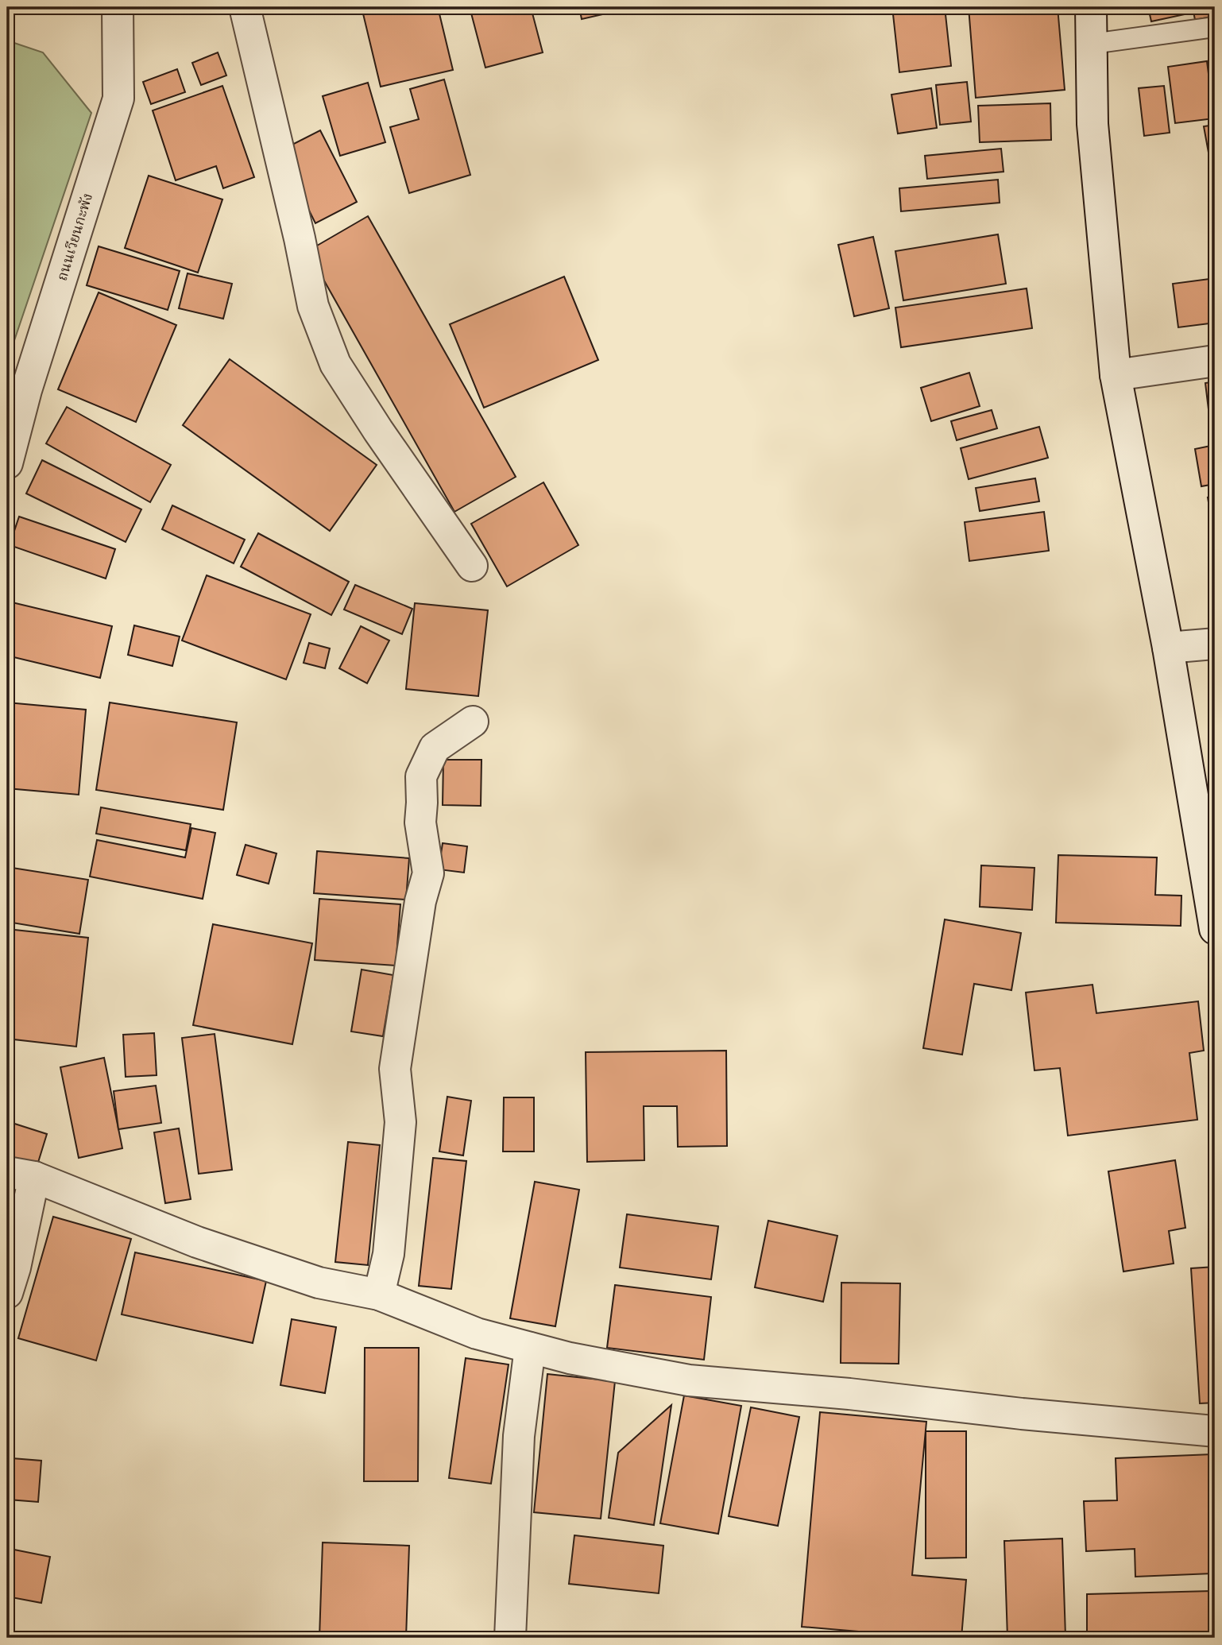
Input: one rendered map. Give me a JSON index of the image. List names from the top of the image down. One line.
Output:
{"streets":{"street":["ถนนเวียนกะพัง"]}}
